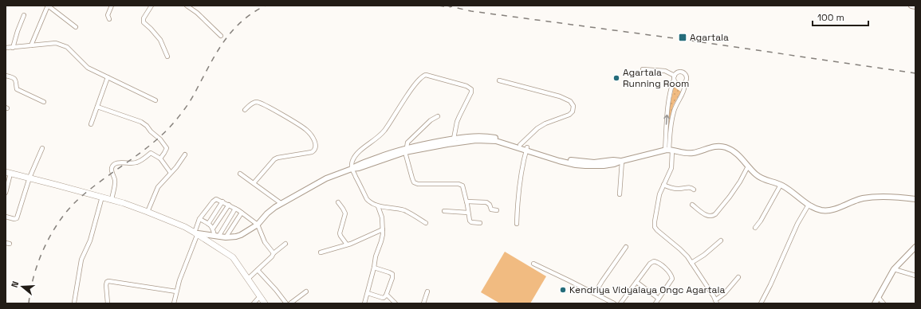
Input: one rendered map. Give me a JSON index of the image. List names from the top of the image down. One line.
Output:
{"places":{"transit":["Agartala"],"other":["Agartala Running Room","Kendriya Vidyalaya Ongc Agartala"]},"scale_bar":"100 m","north":"left"}
